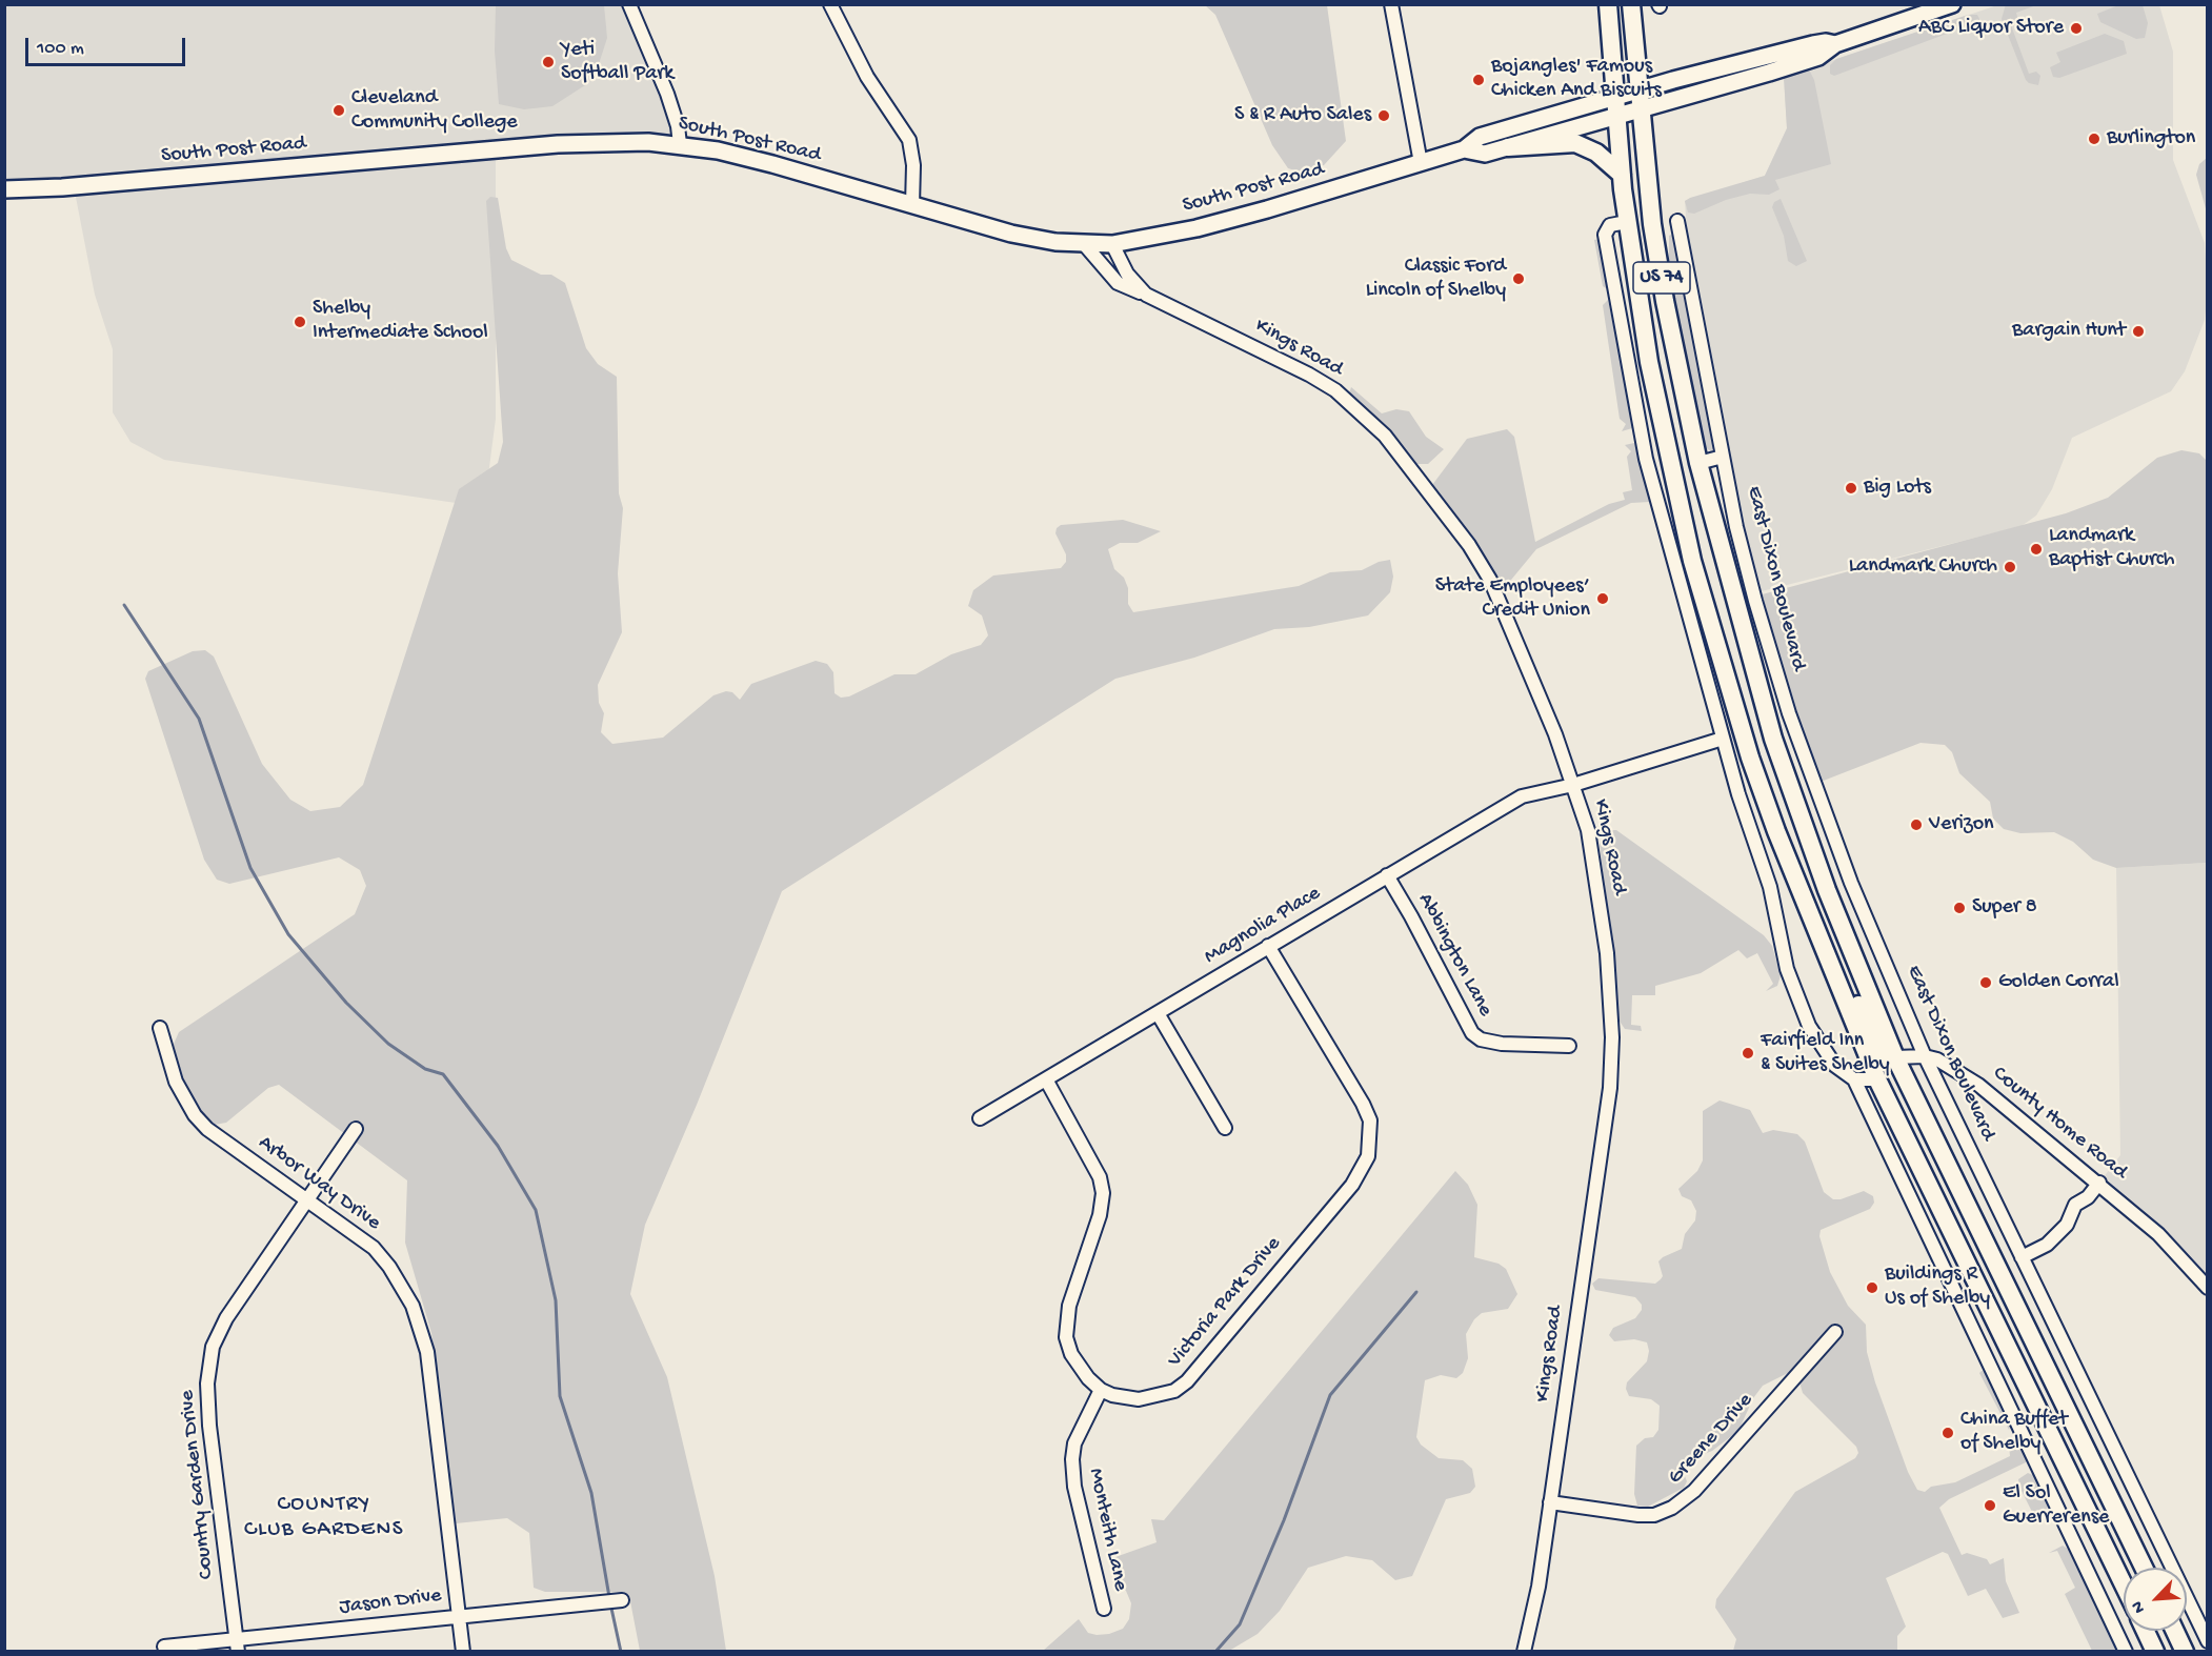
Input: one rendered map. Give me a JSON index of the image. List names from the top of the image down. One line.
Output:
{"streets":{"highway":["US 74","East Dixon Boulevard"],"main road":["South Post Road"],"street":["Kings Road","Magnolia Place","Abbington Lane","County Home Road","Arbor Way Drive","Victoria Park Drive","Greene Drive","Country Garden Drive","Monteith Lane","Jason Drive"]},"crossings":[["South Post Road","US 74"],["South Post Road","Kings Road"],["South Post Road","East Dixon Boulevard"],["Kings Road","Magnolia Place"],["Kings Road","Greene Drive"],["East Dixon Boulevard","County Home Road"],["Magnolia Place","Abbington Lane"],["Magnolia Place","Victoria Park Drive"],["Arbor Way Drive","Country Garden Drive"],["Arbor Way Drive","Jason Drive"],["Victoria Park Drive","Monteith Lane"],["Country Garden Drive","Jason Drive"]],"districts":["COUNTRY CLUB GARDENS"],"places":["ABC Liquor Store","Yeti Softball Park","Bojangles' Famous Chicken And Biscuits","Cleveland Community College","S & R Auto Sales","Burlington","Classic Ford Lincoln of Shelby","Shelby Intermediate School","Bargain Hunt","Big Lots","Landmark Baptist Church","Landmark Church","State Employees’ Credit Union","Verizon","Super 8","Golden Corral","Fairfield Inn & Suites Shelby","Buildings R Us of Shelby","China Buffet of Shelby","El Sol Guerrerense"],"scale_bar":"100 m","north":"bottom left"}
